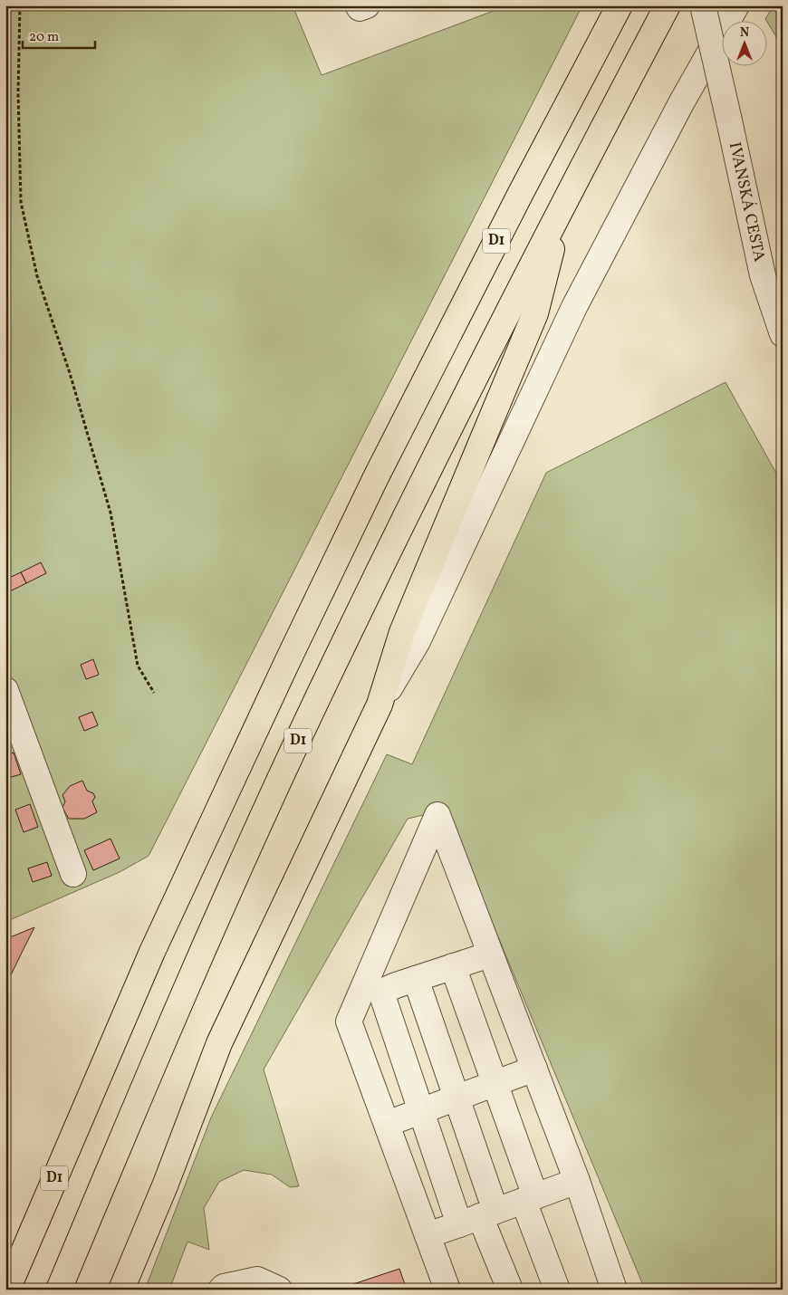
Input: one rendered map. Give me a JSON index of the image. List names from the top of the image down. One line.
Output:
{"streets":{"highway":["D1"],"street":["IVANSKÁ CESTA"]},"scale_bar":"20 m","north":"top"}
